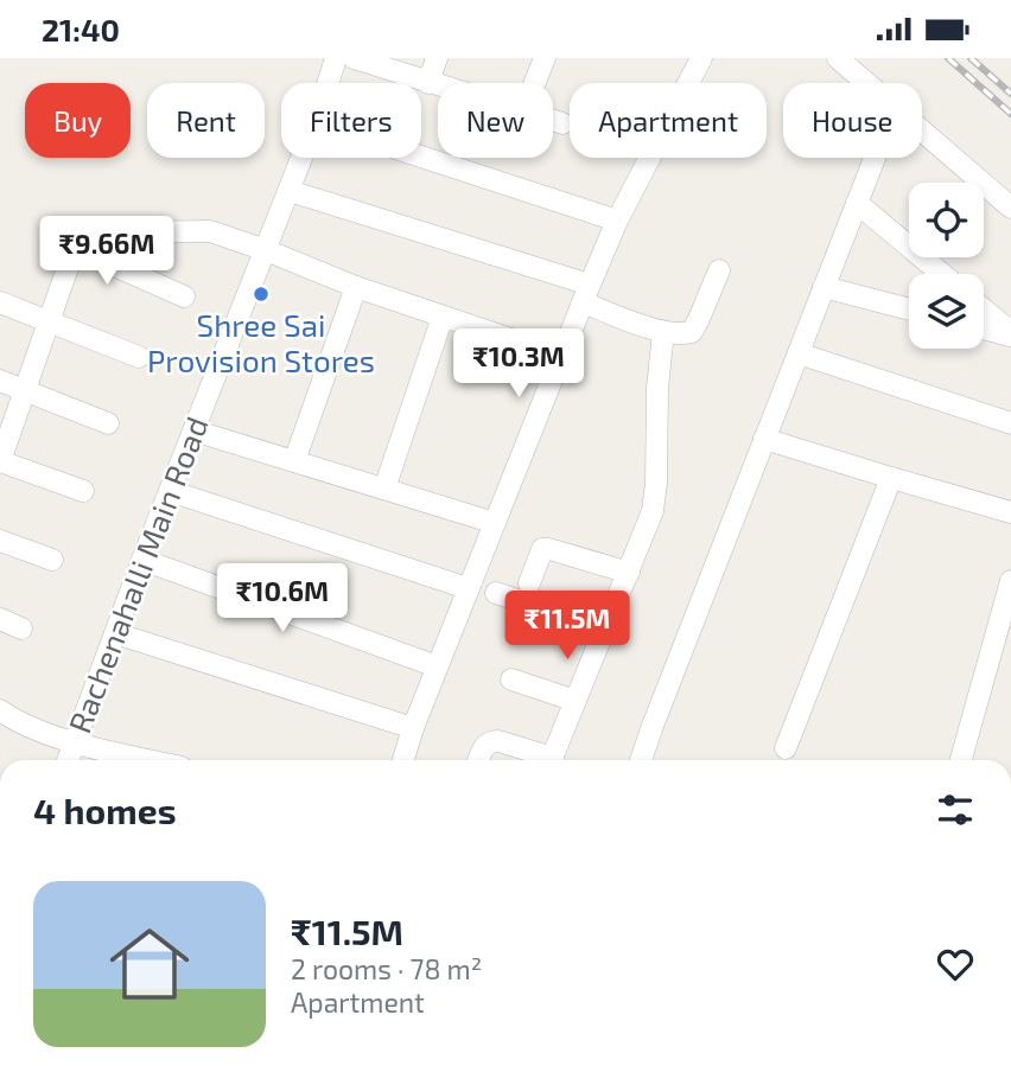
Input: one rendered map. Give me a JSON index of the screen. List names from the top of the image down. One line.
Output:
{"streets":{"street":["Rachenahalli Main Road"]},"places":["Shree Sai Provision Stores"],"page":{"status":"21:40","chip":["Buy","Rent","Filters","New","Apartment","House"],"price":["₹9.66M","₹10.3M","₹10.6M","₹11.5M"],"heading":"4 homes","list":[{"name":"₹11.5M","note":"2 rooms · 78 m² · Apartment"}]}}
